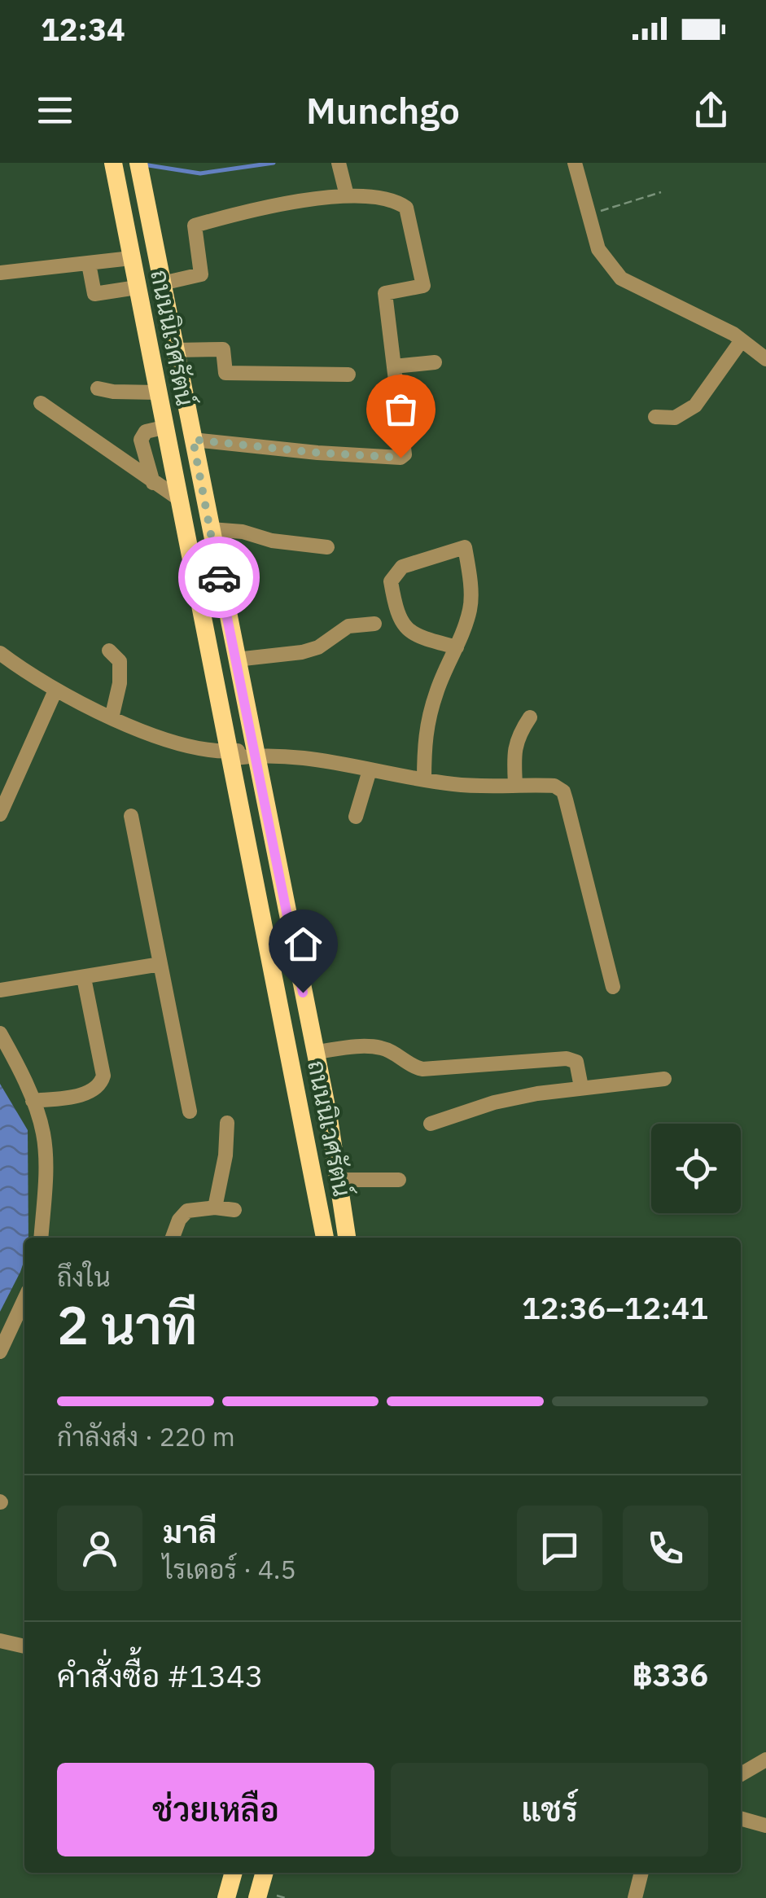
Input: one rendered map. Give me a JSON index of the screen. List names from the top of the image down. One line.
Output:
{"streets":{"main road":["ถนนนิเวศรัตน์"]},"page":{"status":"12:34","header":"Munchgo","heading":["2 นาที","ถึงใน","12:36–12:41"],"panel":["มาลี","ไรเดอร์ · 4.5","คำสั่งซื้อ #1343","฿336"],"bar":"กำลังส่ง · 220 m","buttons":["ช่วยเหลือ","แชร์"]}}
